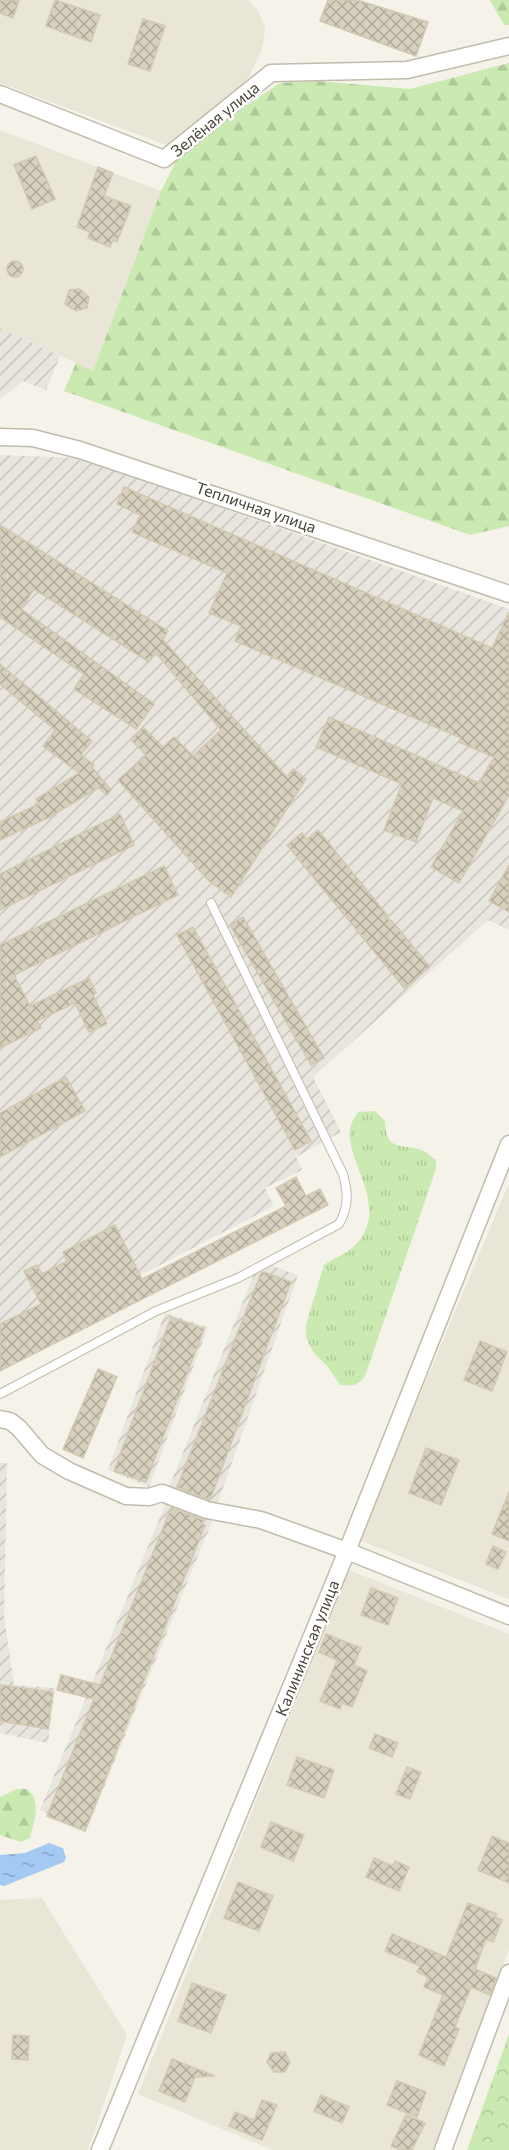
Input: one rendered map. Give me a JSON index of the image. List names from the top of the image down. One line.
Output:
{"streets":{"street":["Зелёная улица","Тепличная улица","Калининская улица"]}}
